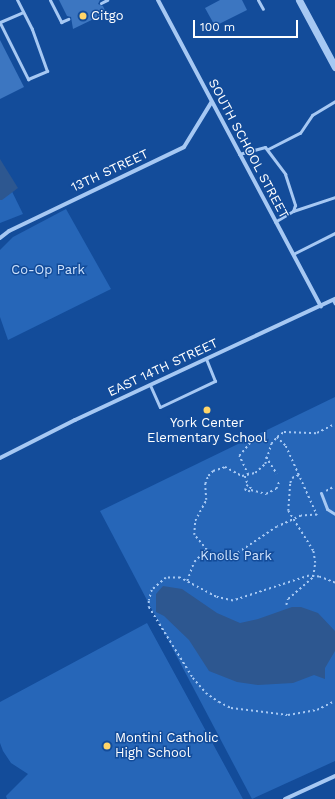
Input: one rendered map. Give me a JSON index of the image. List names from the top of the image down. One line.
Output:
{"streets":{"street":["SOUTH SCHOOL STREET","13TH STREET","EAST 14TH STREET"]},"crossings":[["SOUTH SCHOOL STREET","13TH STREET"],["SOUTH SCHOOL STREET","EAST 14TH STREET"]],"parks":["Co-Op Park","Knolls Park"],"places":["Citgo","York Center Elementary School","Montini Catholic High School"],"scale_bar":"100 m"}
